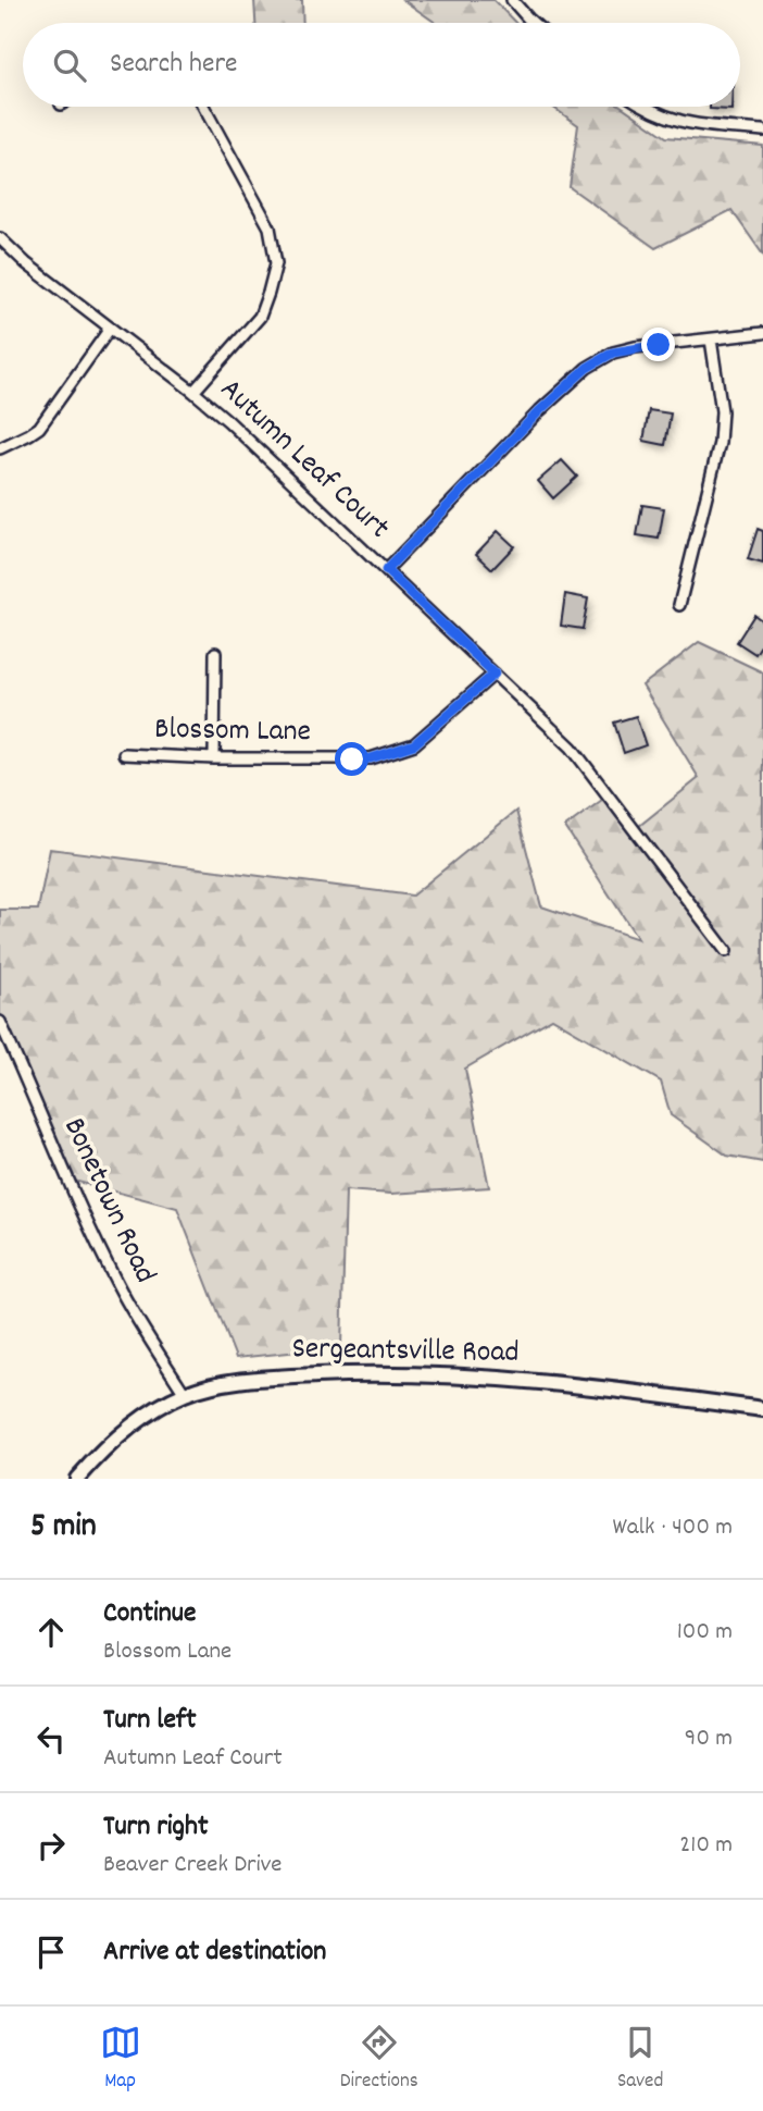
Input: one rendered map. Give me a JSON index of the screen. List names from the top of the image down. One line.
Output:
{"streets":{"main road":["Sergeantsville Road"],"street":["Autumn Leaf Court","Blossom Lane","Bonetown Road"]},"crossings":[["Autumn Leaf Court","Blossom Lane"],["Bonetown Road","Sergeantsville Road"]],"page":{"search":"Search here","heading":["5 min","Walk · 400 m"],"list":[["Continue","Blossom Lane","100 m"],["Turn left","Autumn Leaf Court","90 m"],["Turn right","Beaver Creek Drive","210 m"],"Arrive at destination"],"nav":["Map","Directions","Saved"]}}
